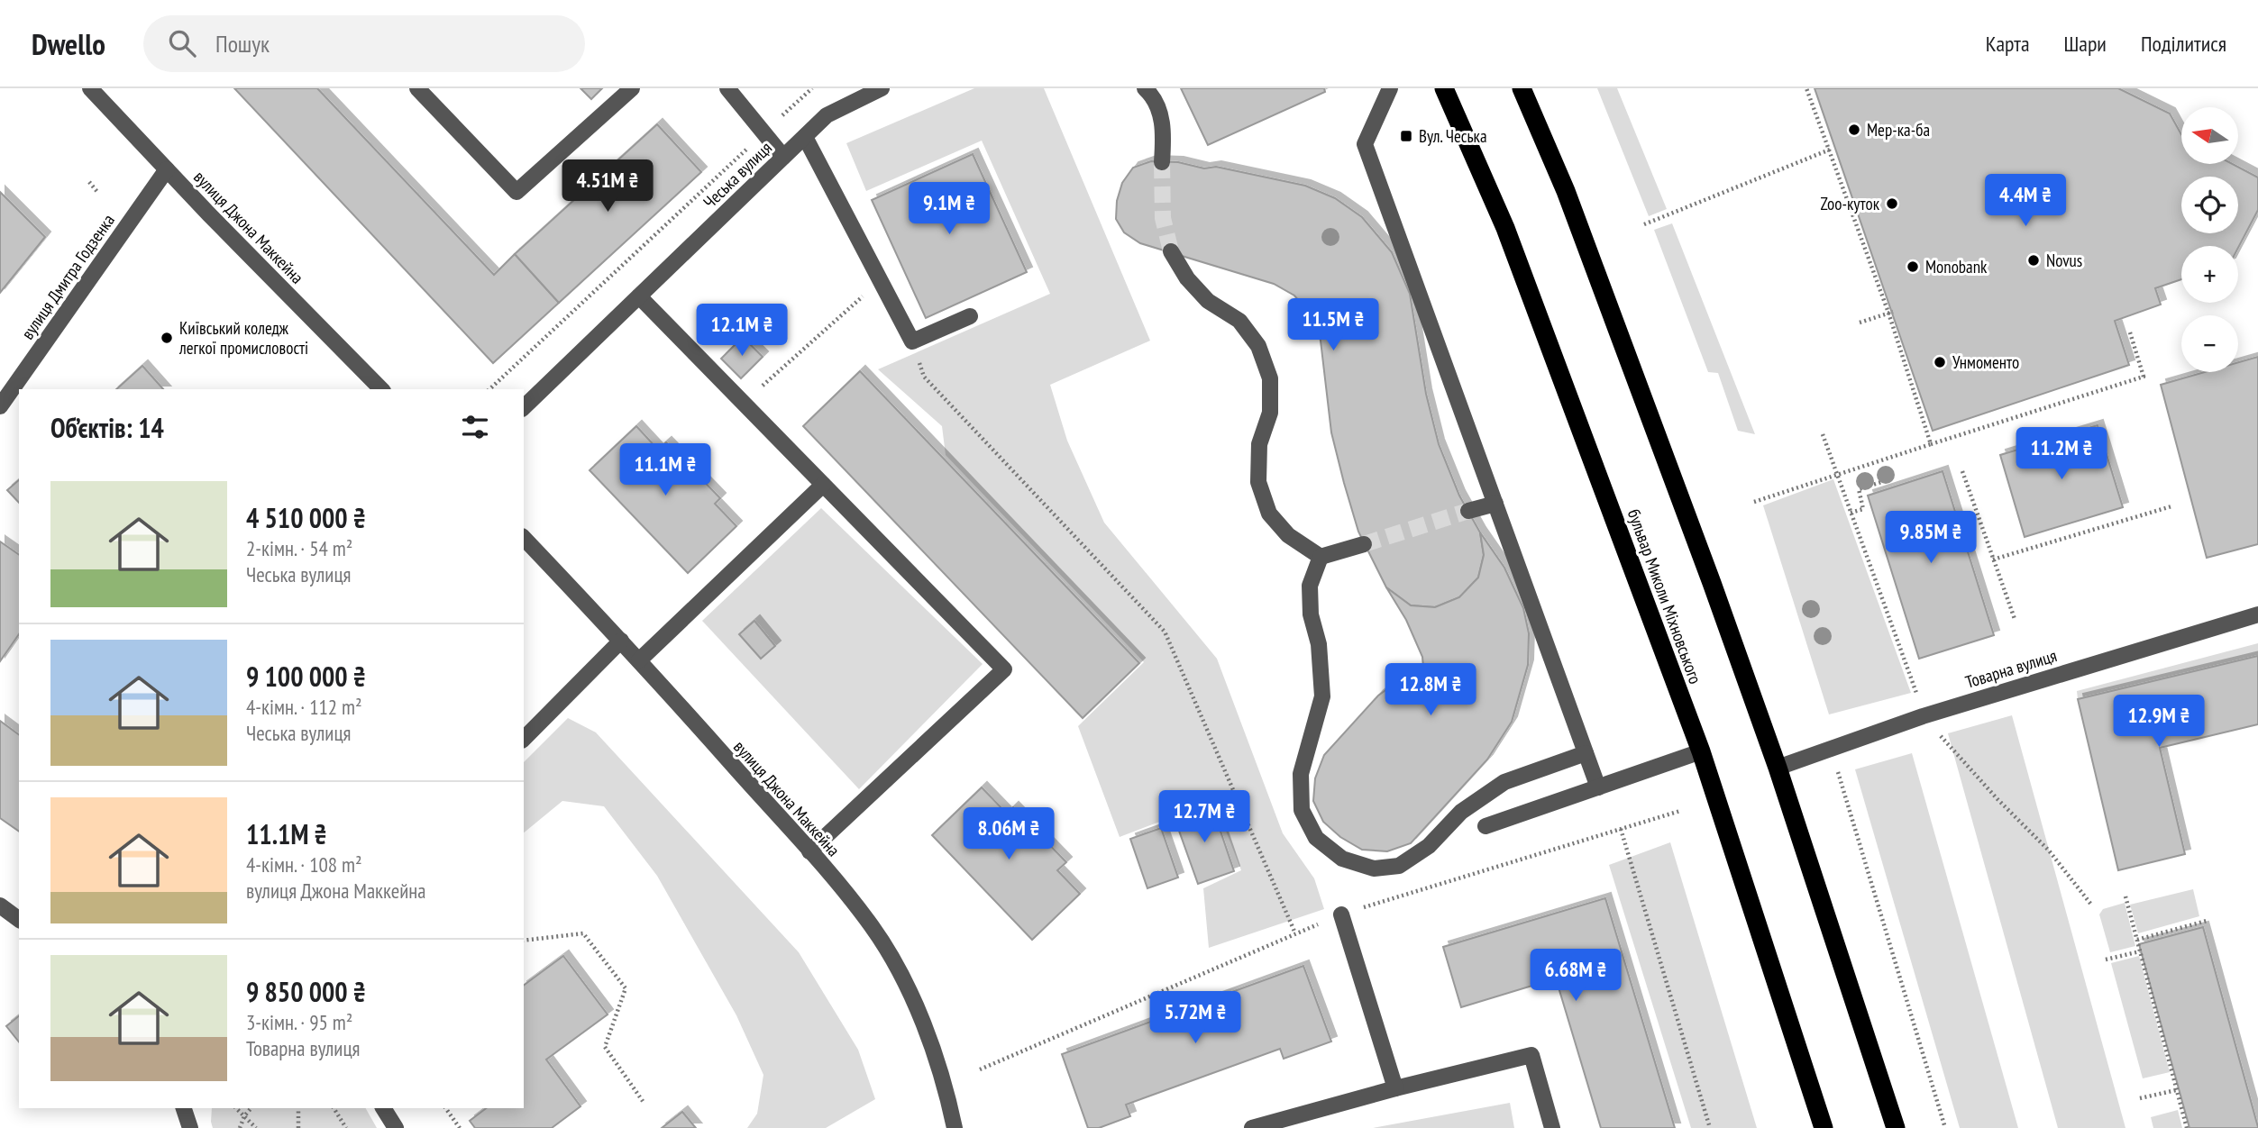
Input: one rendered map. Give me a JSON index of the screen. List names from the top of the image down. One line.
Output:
{"streets":{"highway":["бульвар Миколи Міхновського"],"street":["Чеська вулиця","вулиця Джона Маккейна","вулиця Дмитра Годзенка","Товарна вулиця"]},"crossings":[["вулиця Джона Маккейна","вулиця Дмитра Годзенка"]],"places":{"other":["Мер-ка-ба","Zoo-куток","Novus","Monobank","Київський коледж легкої промисловості","Унмоменто"],"transit":["Вул. Чеська"]},"north":"left","page":{"header":"Dwello","search":"Пошук","nav":["Карта","Шари","Поділитися"],"map_buttons":["+","−"],"price":["4.51M ₴","4.4M ₴","9.1M ₴","11.5M ₴","12.1M ₴","11.2M ₴","11.1M ₴","9.85M ₴","12.8M ₴","12.9M ₴","12.7M ₴","8.06M ₴","6.68M ₴","5.72M ₴"],"heading":"Об’єктів: 14","list":[{"name":"4 510 000 ₴","note":"2-кімн. · 54 m² · Чеська вулиця"},{"name":"9 100 000 ₴","note":"4-кімн. · 112 m² · Чеська вулиця"},{"name":"11.1M ₴","note":"4-кімн. · 108 m² · вулиця Джона Маккейна"},{"name":"9 850 000 ₴","note":"3-кімн. · 95 m² · Товарна вулиця"}]}}
